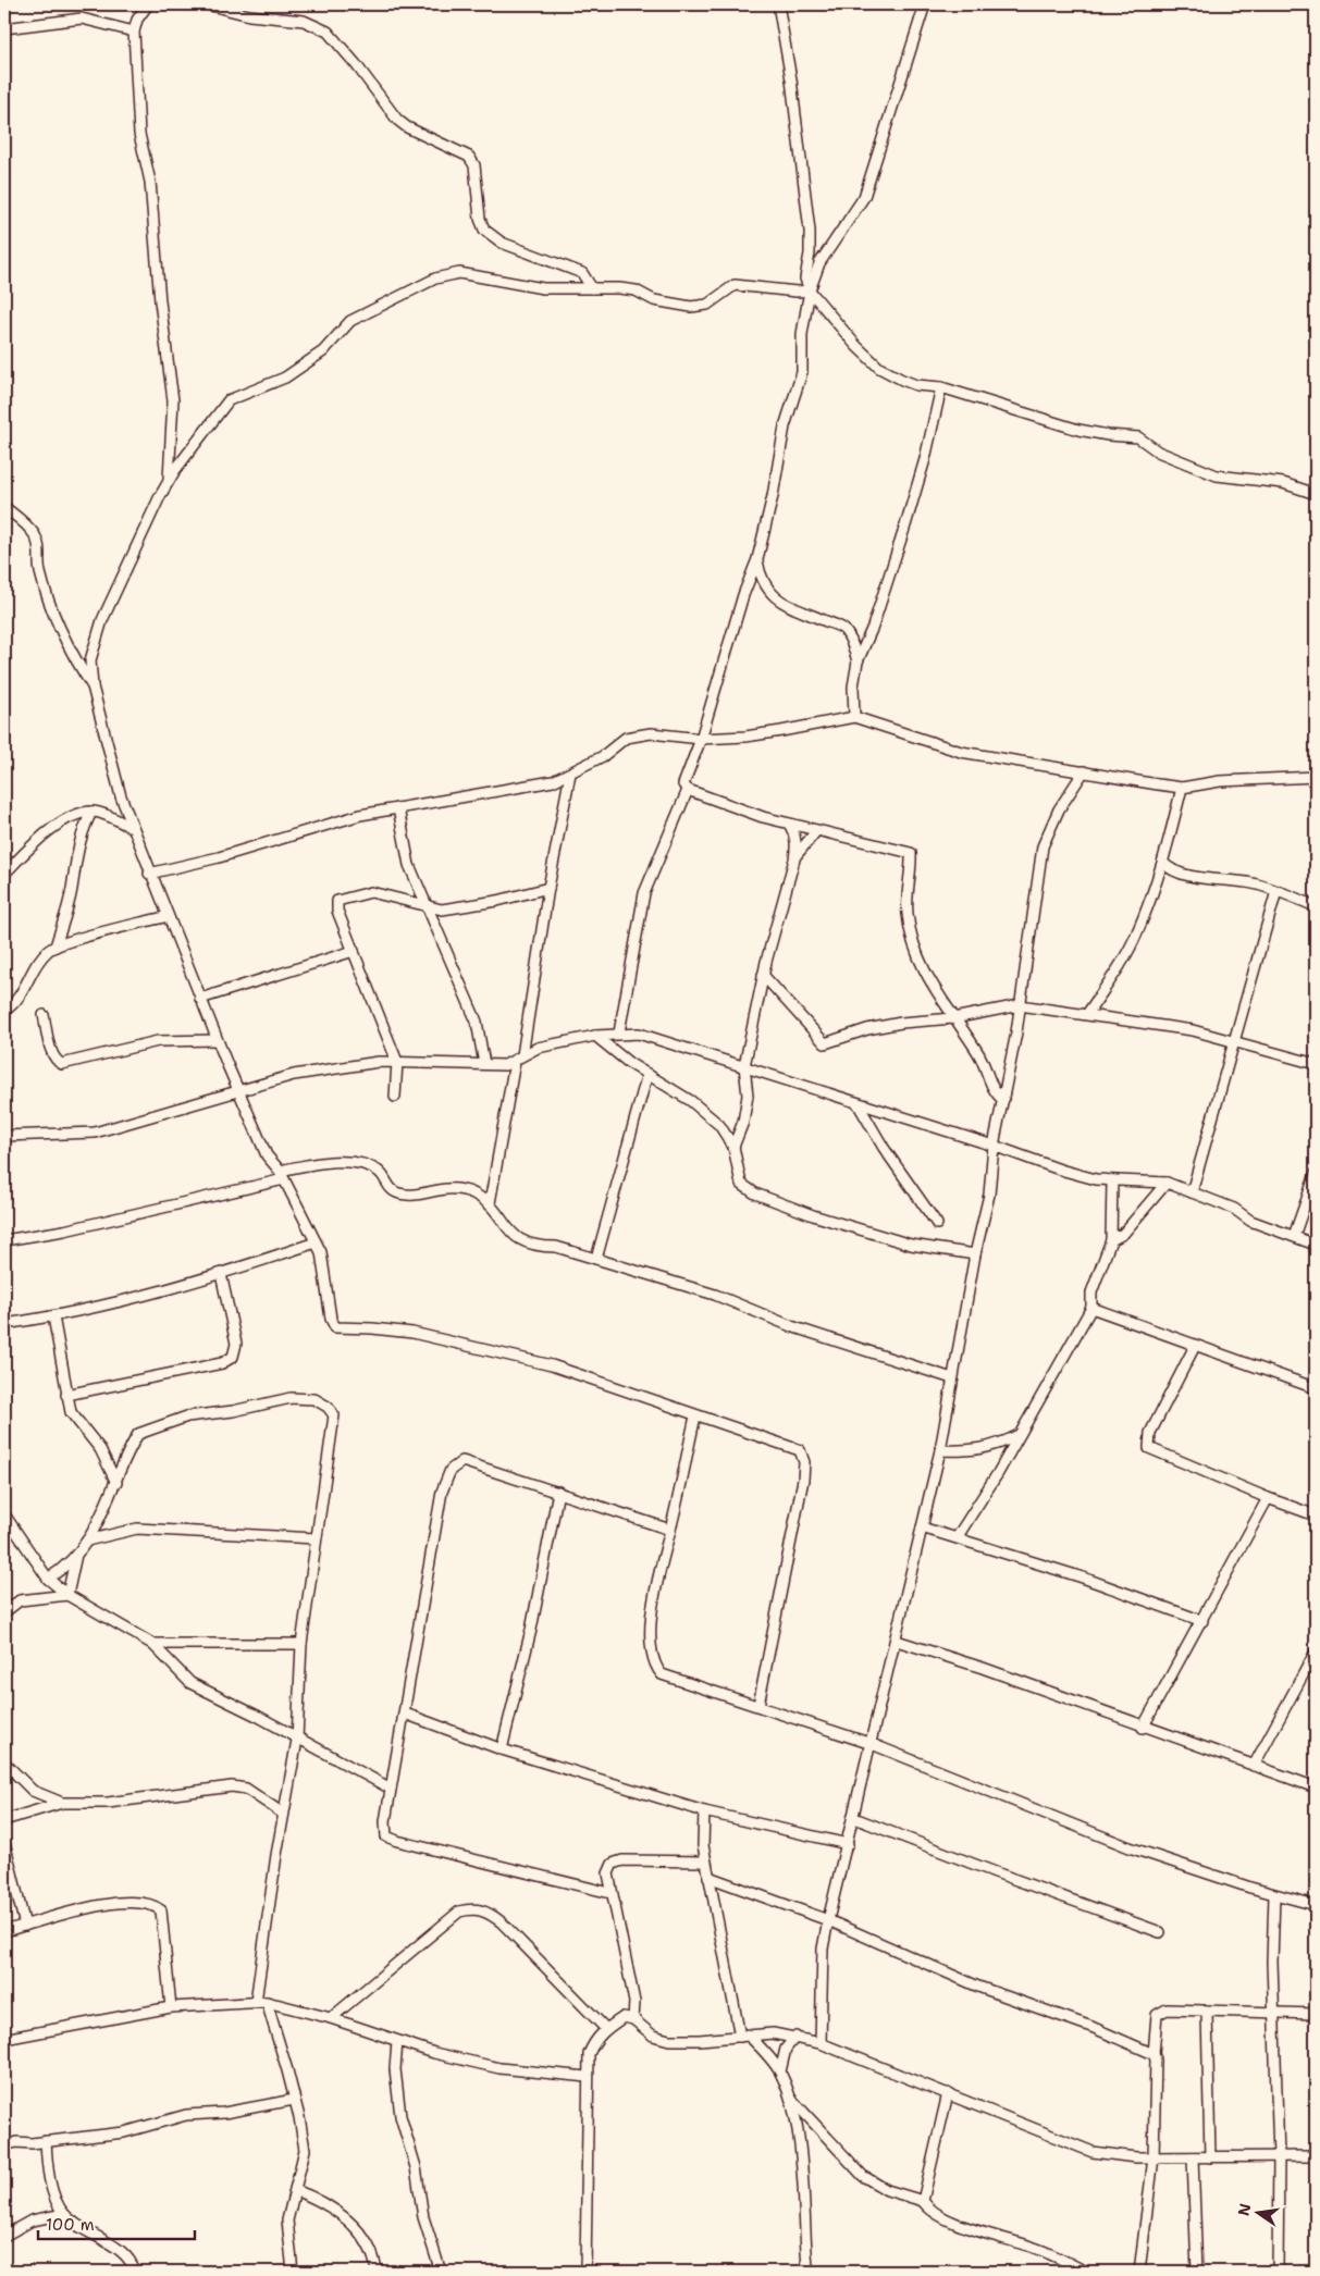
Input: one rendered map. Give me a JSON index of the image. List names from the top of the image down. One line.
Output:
{"scale_bar":"100 m","north":"left"}
